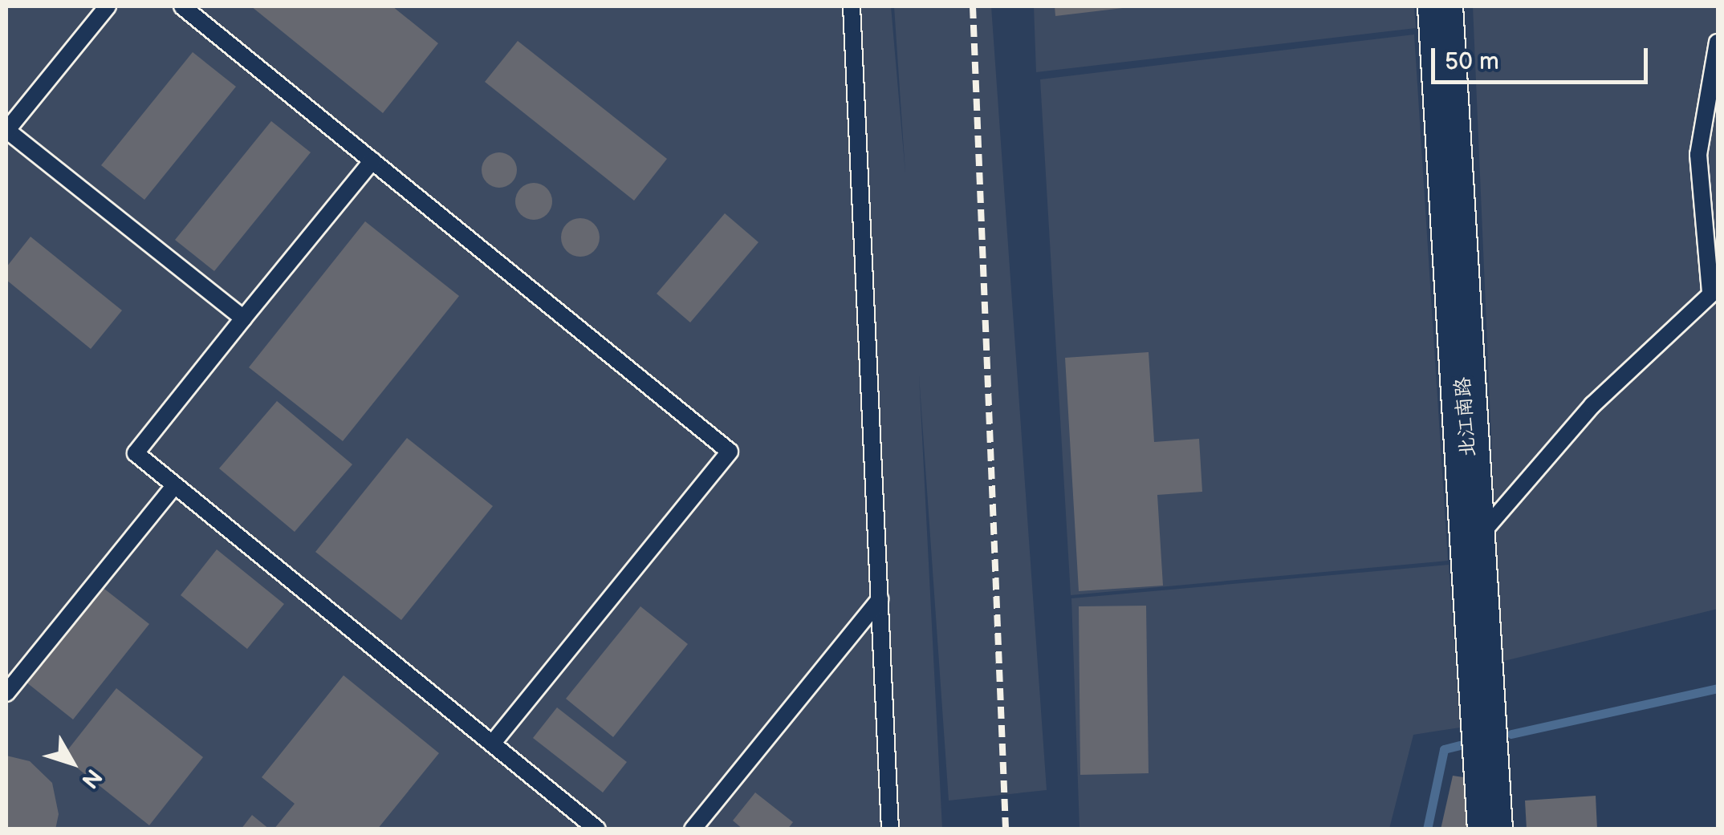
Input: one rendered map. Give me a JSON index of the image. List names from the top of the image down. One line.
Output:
{"streets":{"street":["北江南路"]},"scale_bar":"50 m","north":"bottom right"}
